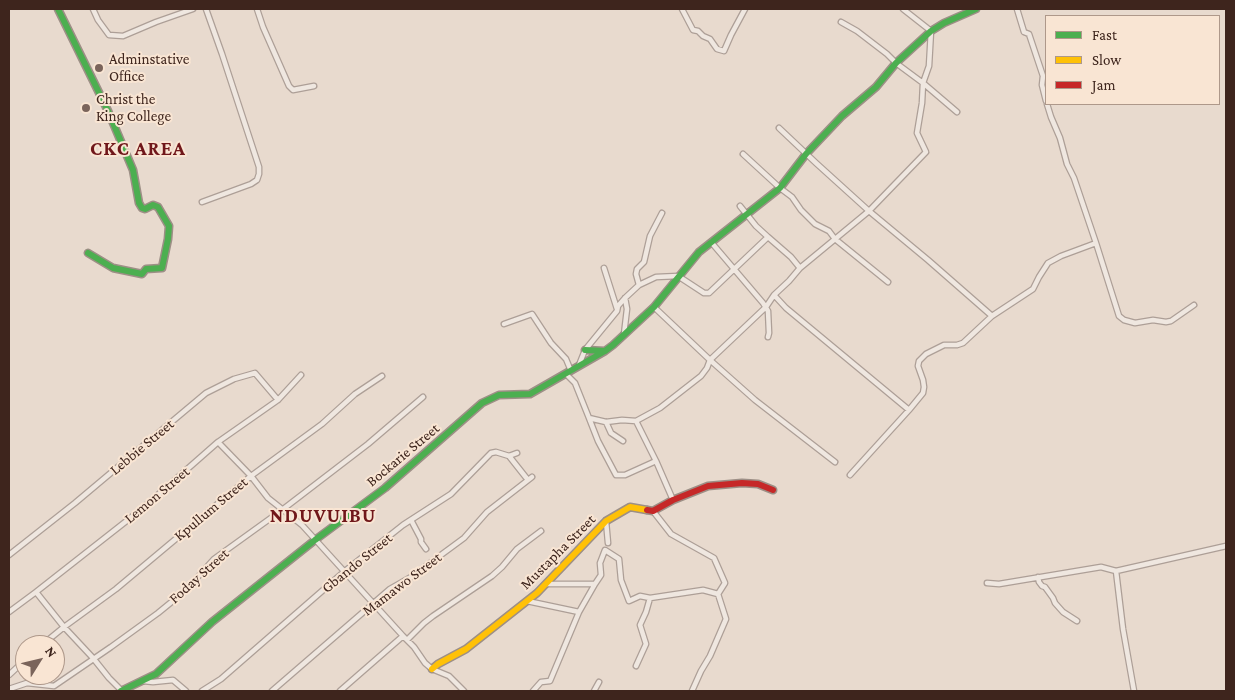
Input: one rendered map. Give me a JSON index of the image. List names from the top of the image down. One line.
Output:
{"streets":{"street":["Lebbie Street","Bockarie Street","Lemon Street","Kpullum Street","Mustapha Street","Gbando Street","Foday Street","Mamawo Street"]},"crossings":[["Lebbie Street","Lemon Street"],["Gbando Street","Mamawo Street"]],"districts":["CKC AREA","NDUVUIBU"],"places":["Adminstative Office","Christ the King College"],"legend":["Fast","Slow","Jam"],"north":"top right"}
